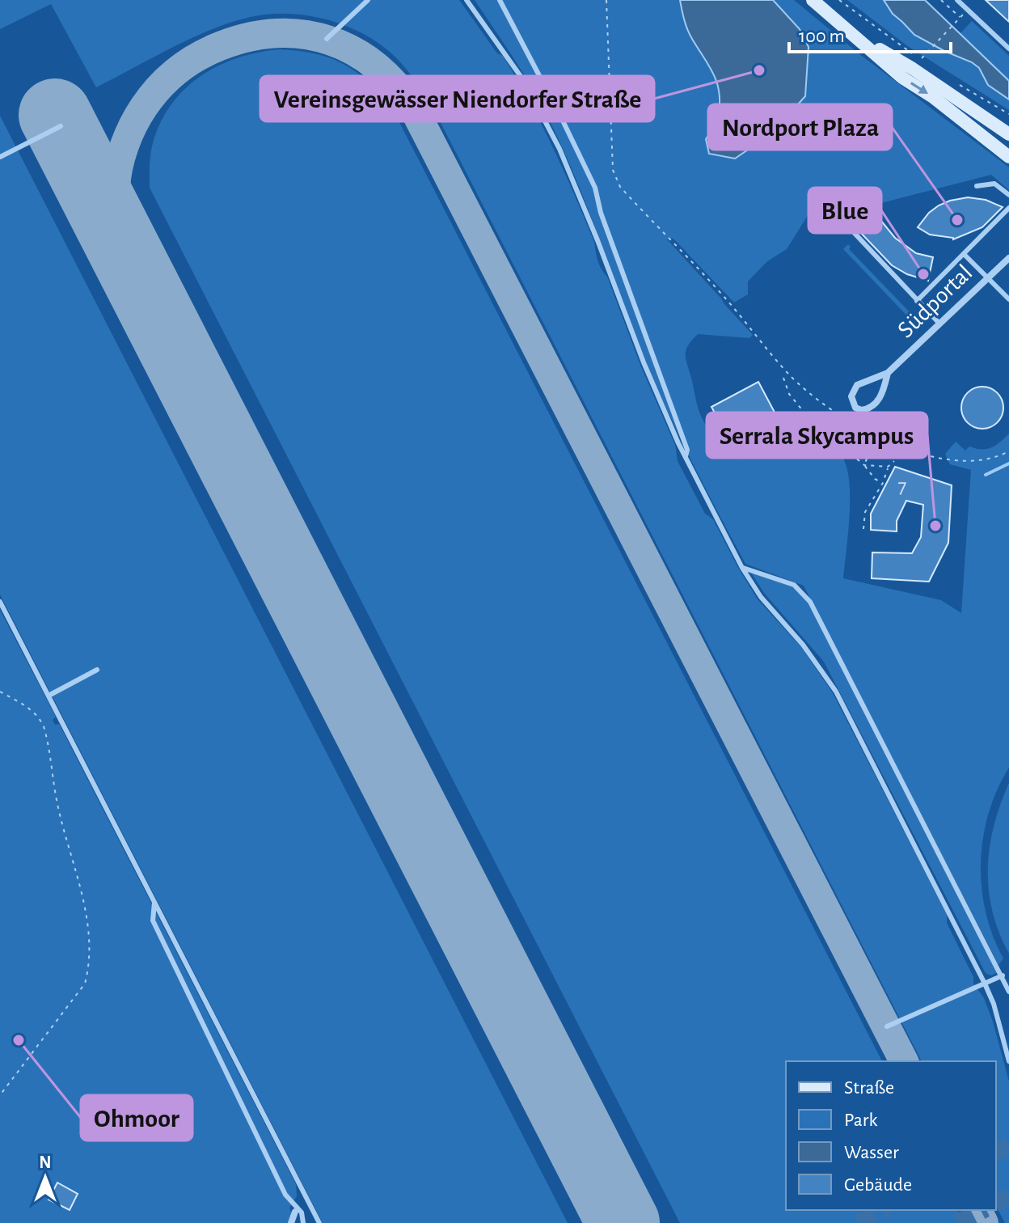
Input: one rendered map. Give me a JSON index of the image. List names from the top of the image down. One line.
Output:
{"streets":{"street":["Südportal"]},"places":["Vereinsgewässer Niendorfer Straße","Nordport Plaza","Blue","Serrala Skycampus","Ohmoor"],"house_numbers":["7"],"legend":["Straße","Park","Wasser","Gebäude"],"scale_bar":"100 m","north":"top"}
